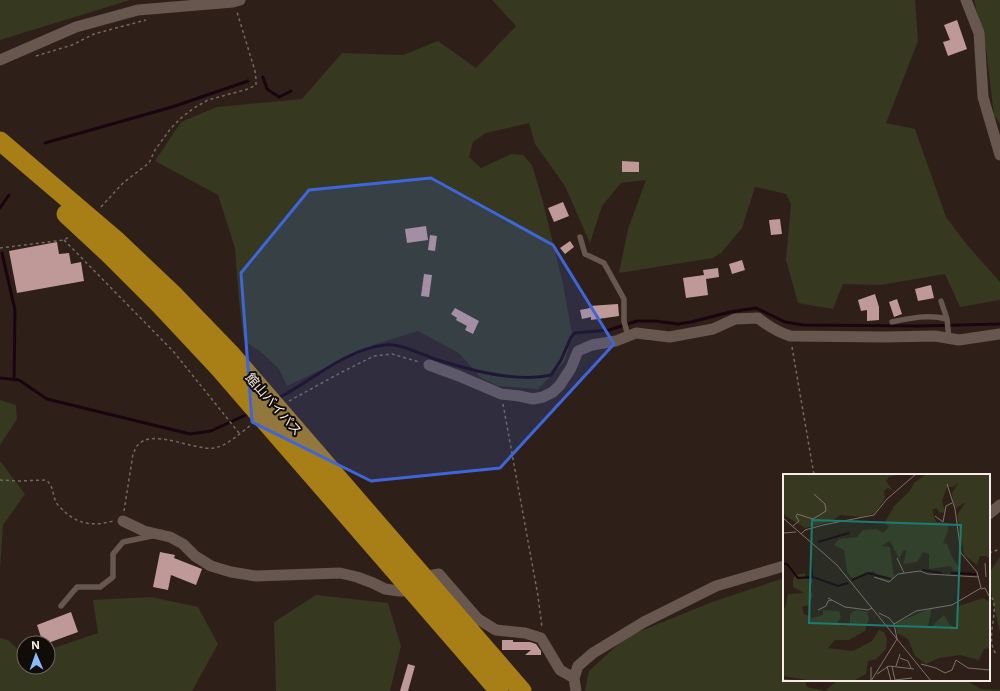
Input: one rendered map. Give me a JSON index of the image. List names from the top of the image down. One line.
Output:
{"streets":{"highway":["館山バイパス"]},"north":"top"}
